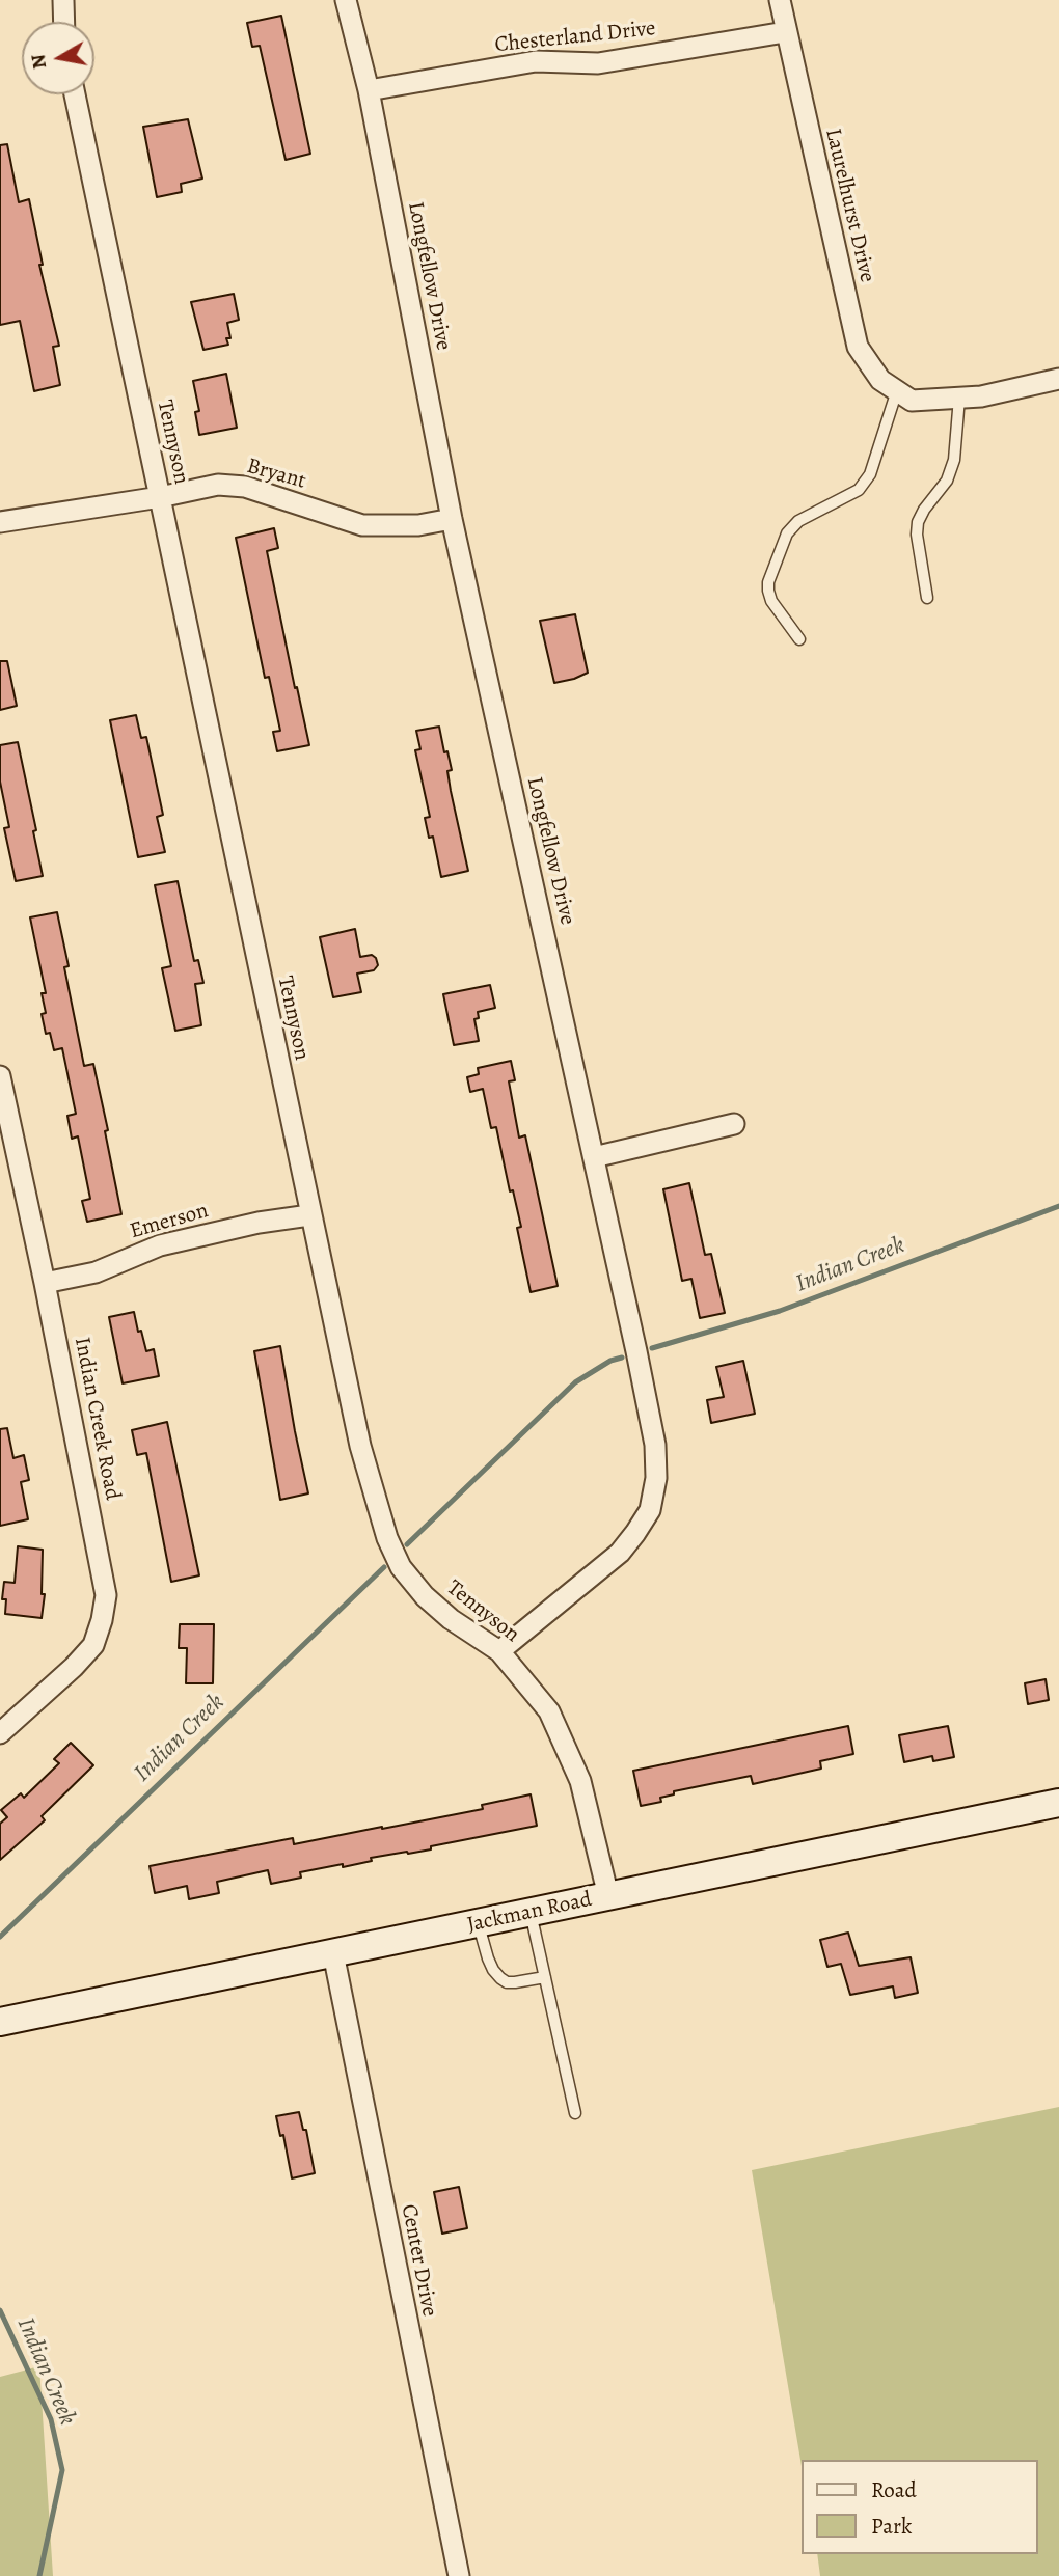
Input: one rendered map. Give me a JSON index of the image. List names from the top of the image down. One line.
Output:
{"streets":{"street":["Chesterland Drive","Laurelhurst Drive","Longfellow Drive","Tennyson","Bryant","Emerson","Indian Creek Road","Jackman Road","Center Drive"]},"crossings":[["Chesterland Drive","Laurelhurst Drive"],["Chesterland Drive","Longfellow Drive"],["Longfellow Drive","Tennyson"],["Longfellow Drive","Bryant"],["Tennyson","Bryant"],["Tennyson","Emerson"],["Tennyson","Jackman Road"],["Emerson","Indian Creek Road"],["Jackman Road","Center Drive"]],"water":["Indian Creek"],"legend":["Road","Park"],"north":"left"}
